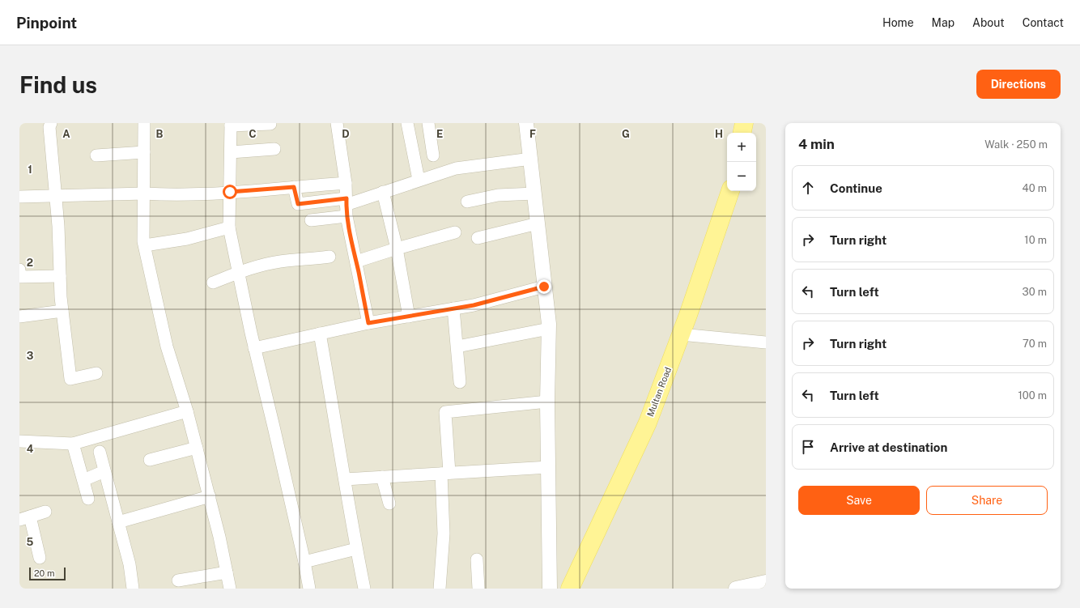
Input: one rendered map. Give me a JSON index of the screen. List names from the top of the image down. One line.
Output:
{"streets":{"main road":["Multan Road"]},"scale_bar":"20 m","page":{"header":"Pinpoint","nav":["Home","Map","About","Contact"],"buttons":["Directions",["Save","Share"]],"title":"Find us","heading":["4 min","Walk · 250 m"],"map_buttons":["+","−"],"list":[["Continue","40 m"],["Turn right","10 m"],["Turn left","30 m"],["Turn right","70 m"],["Turn left","100 m"],"Arrive at destination"],"scale":"20 m"},"grid":{"columns":["A","B","C","D","E","F","G","H"],"rows":["1","2","3","4","5"]}}
